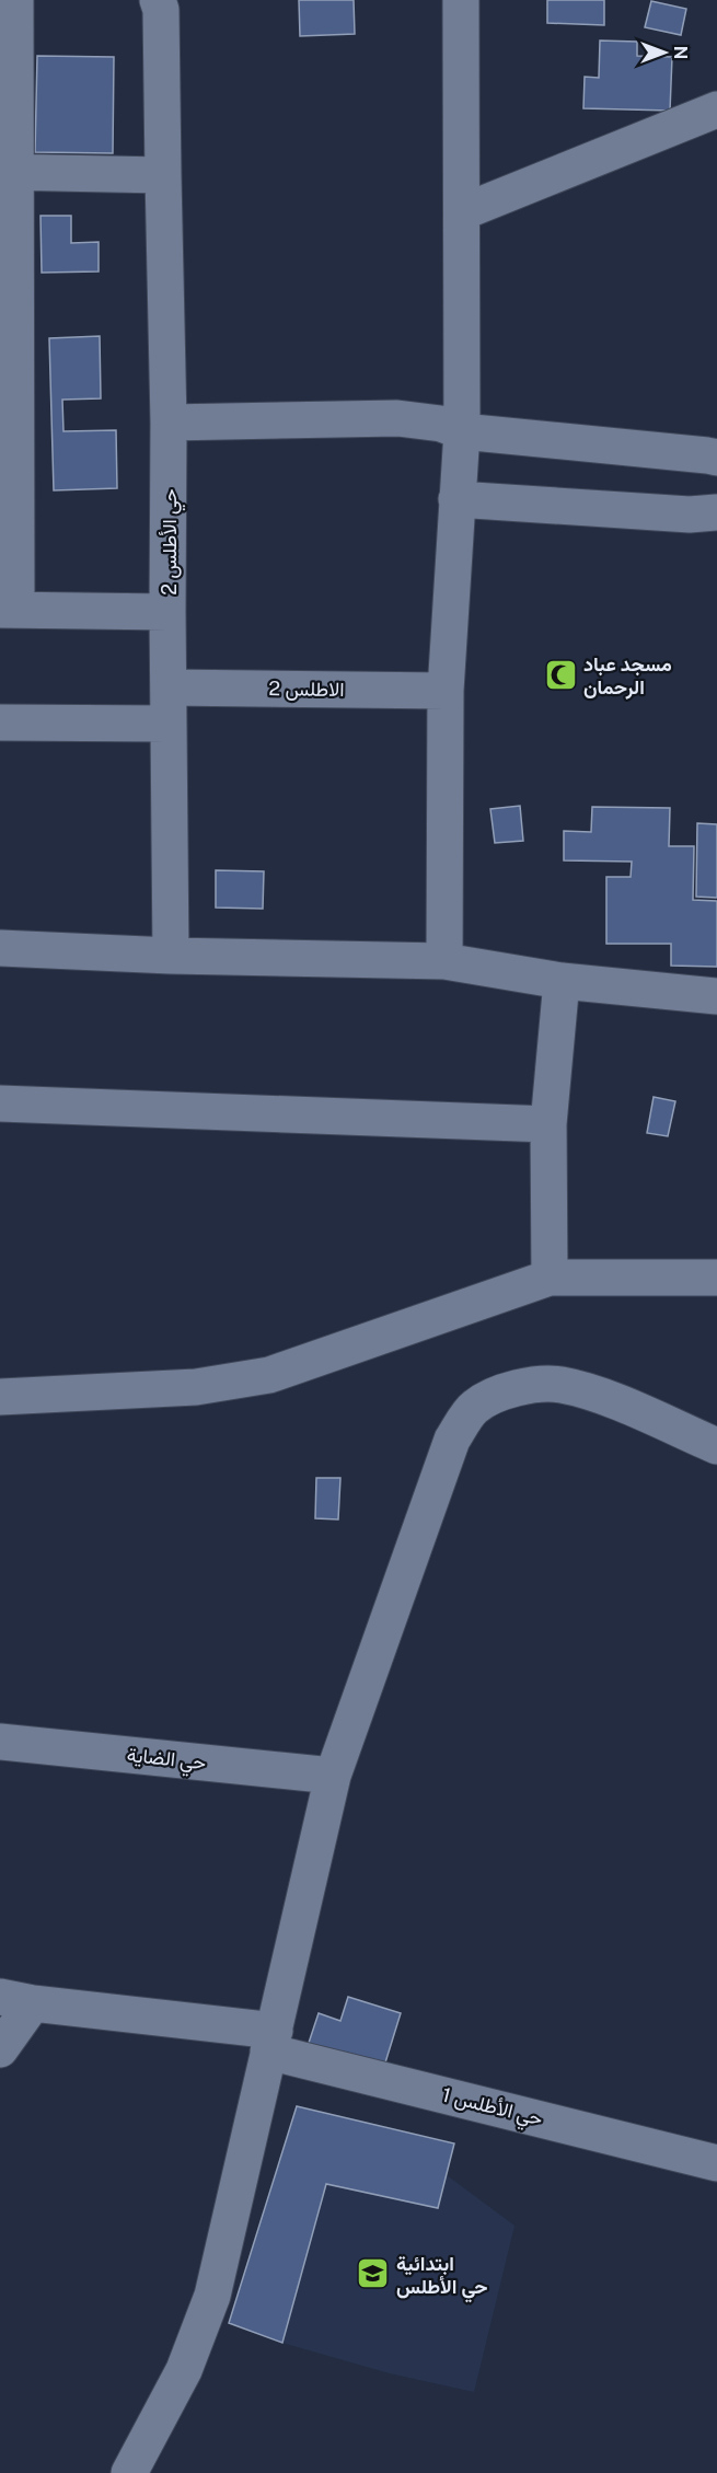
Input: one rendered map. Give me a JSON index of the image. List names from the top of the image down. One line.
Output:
{"streets":{"street":["حي الأطلس 2","الاطلس 2","حي الضاية","حي الأطلس 1"]},"crossings":[["حي الأطلس 2","الاطلس 2"]],"places":{"mosque":["مسجد عباد الرحمان"],"school or university":["ابتدائية حي الأطلس"]},"north":"right"}
